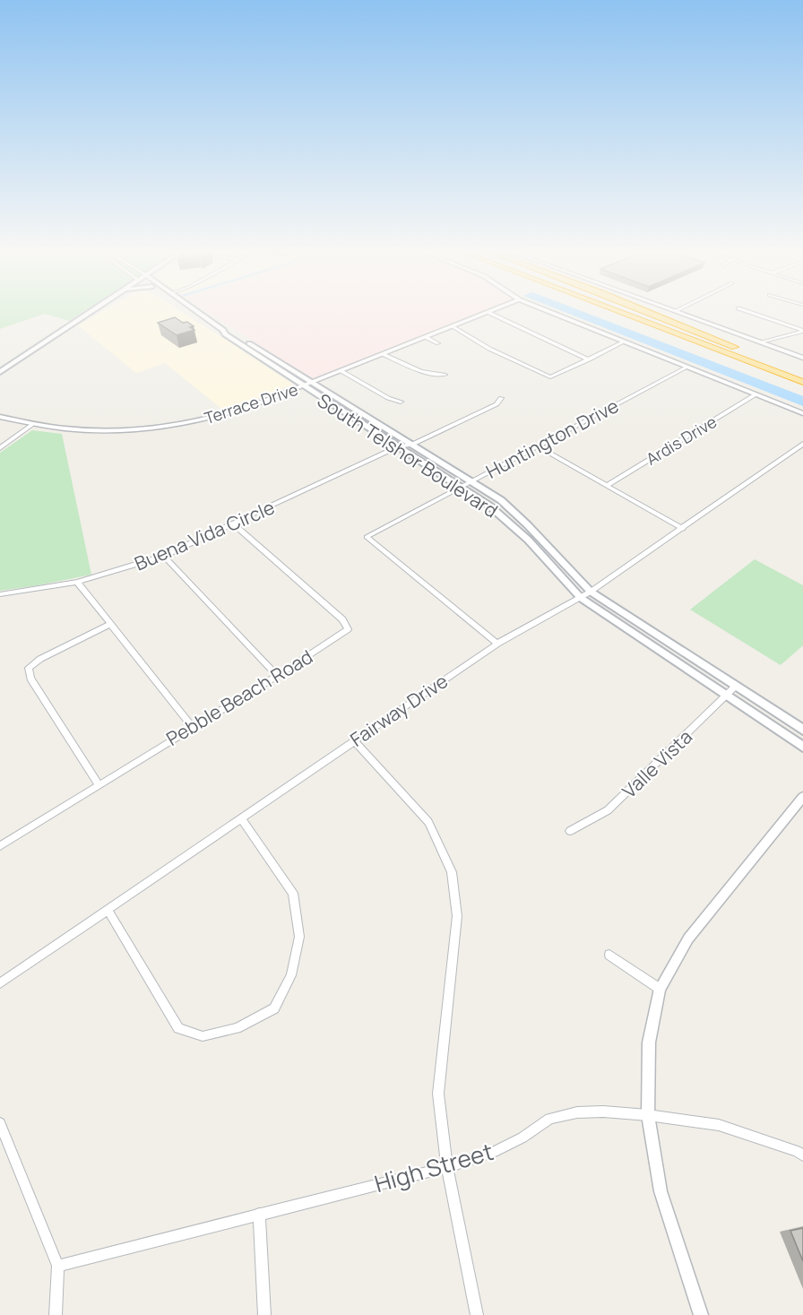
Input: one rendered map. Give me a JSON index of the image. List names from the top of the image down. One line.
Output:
{"streets":{"main road":["South Telshor Boulevard"],"street":["Terrace Drive","Huntington Drive","Ardis Drive","Buena Vida Circle","Pebble Beach Road","Fairway Drive","Valle Vista","High Street"]},"crossings":[["Terrace Drive","South Telshor Boulevard"],["Huntington Drive","South Telshor Boulevard"],["Huntington Drive","Fairway Drive"],["South Telshor Boulevard","Buena Vida Circle"],["South Telshor Boulevard","Fairway Drive"],["South Telshor Boulevard","Valle Vista"],["Buena Vida Circle","Pebble Beach Road"]]}
